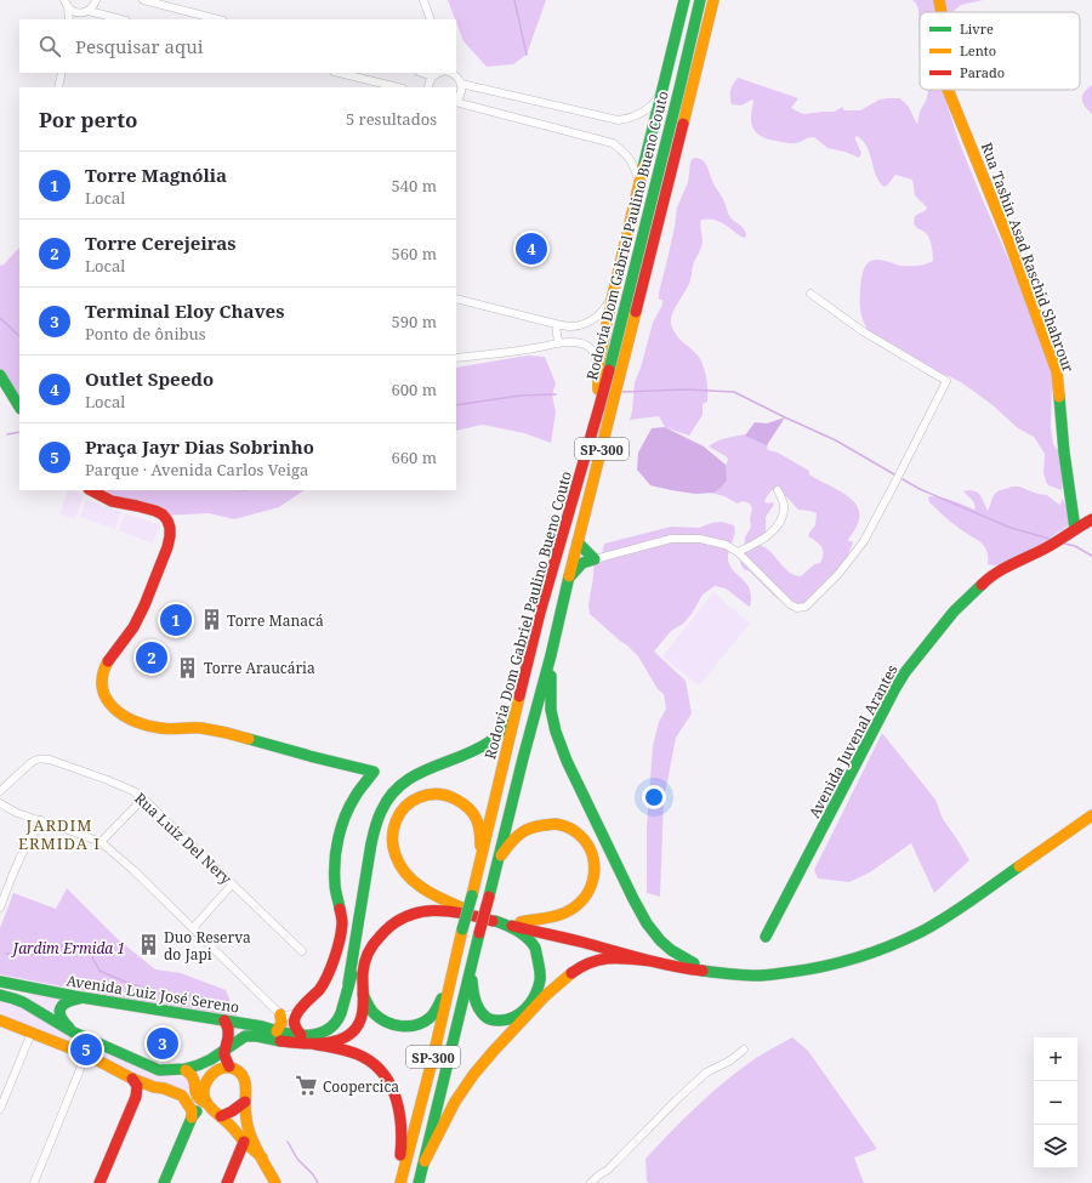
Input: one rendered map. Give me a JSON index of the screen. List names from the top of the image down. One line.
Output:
{"streets":{"main road":["Rodovia Dom Gabriel Paulino Bueno Couto","Rua Tashin Asad Raschid Shahrour","SP-300","Avenida Juvenal Arantes","Avenida Luiz José Sereno"],"street":["Rua Luiz Del Nery"]},"crossings":[["Rua Tashin Asad Raschid Shahrour","Avenida Juvenal Arantes"]],"districts":["JARDIM ERMIDA I"],"parks":["Jardim Ermida 1"],"places":{"building":["Torre Manacá","Torre Araucária","Duo Reserva do Japi"],"supermarket":["Coopercica"]},"legend":["Livre","Lento","Parado"],"page":{"search":"Pesquisar aqui","heading":["Por perto","5 resultados"],"list":[{"mark":"1","name":"Torre Magnólia","note":"Local","value":"540 m"},{"mark":"2","name":"Torre Cerejeiras","note":"Local","value":"560 m"},{"mark":"3","name":"Terminal Eloy Chaves","note":"Ponto de ônibus","value":"590 m"},{"mark":"4","name":"Outlet Speedo","note":"Local","value":"600 m"},{"mark":"5","name":"Praça Jayr Dias Sobrinho","note":"Parque · Avenida Carlos Veiga","value":"660 m"}],"pins":["4","1","2","3","5"],"map_buttons":["+","−"]}}
